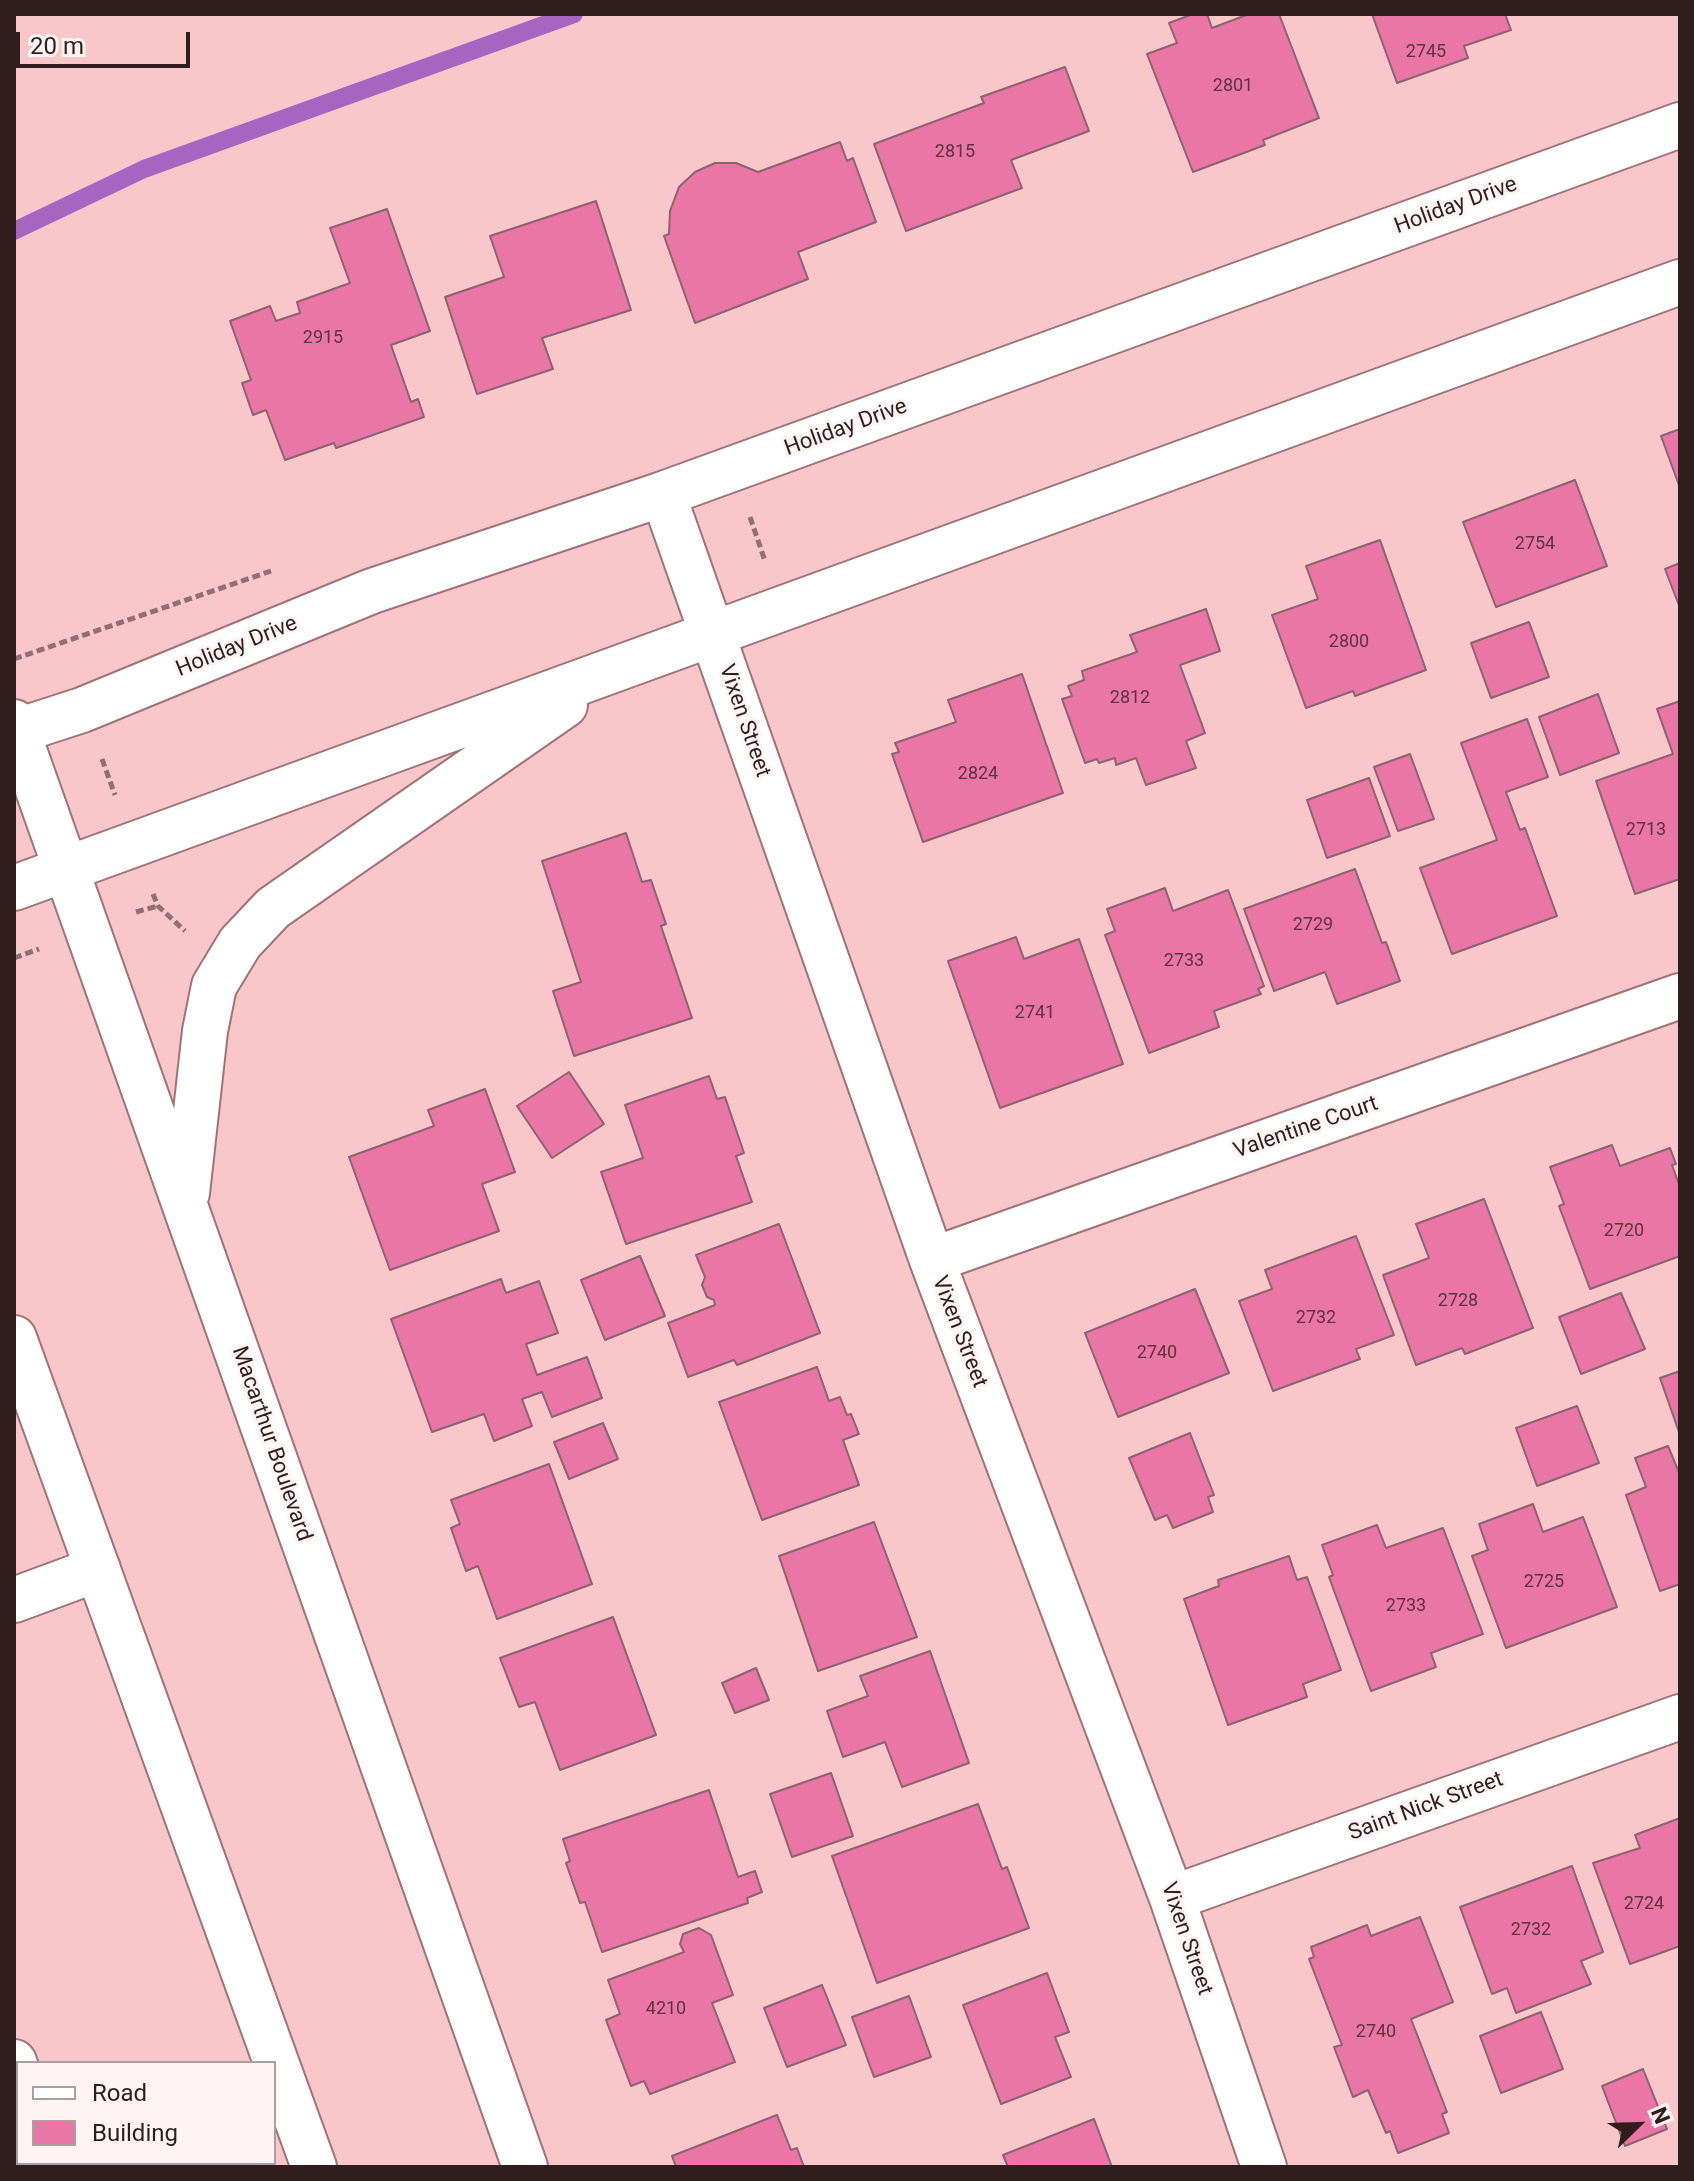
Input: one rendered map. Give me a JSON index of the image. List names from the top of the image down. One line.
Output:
{"streets":{"street":["Holiday Drive","Vixen Street","Valentine Court","Macarthur Boulevard","Saint Nick Street"]},"crossings":[["Holiday Drive","Vixen Street"],["Holiday Drive","Macarthur Boulevard"],["Vixen Street","Valentine Court"],["Vixen Street","Saint Nick Street"]],"house_numbers":["2745","2801","2815","2915","2754","2800","2812","2824","2713","2729","2733","2741","2720","2728","2732","2740","2725","2733","2724","2732","4210","2740"],"legend":["Road","Building"],"scale_bar":"20 m","north":"top right"}
